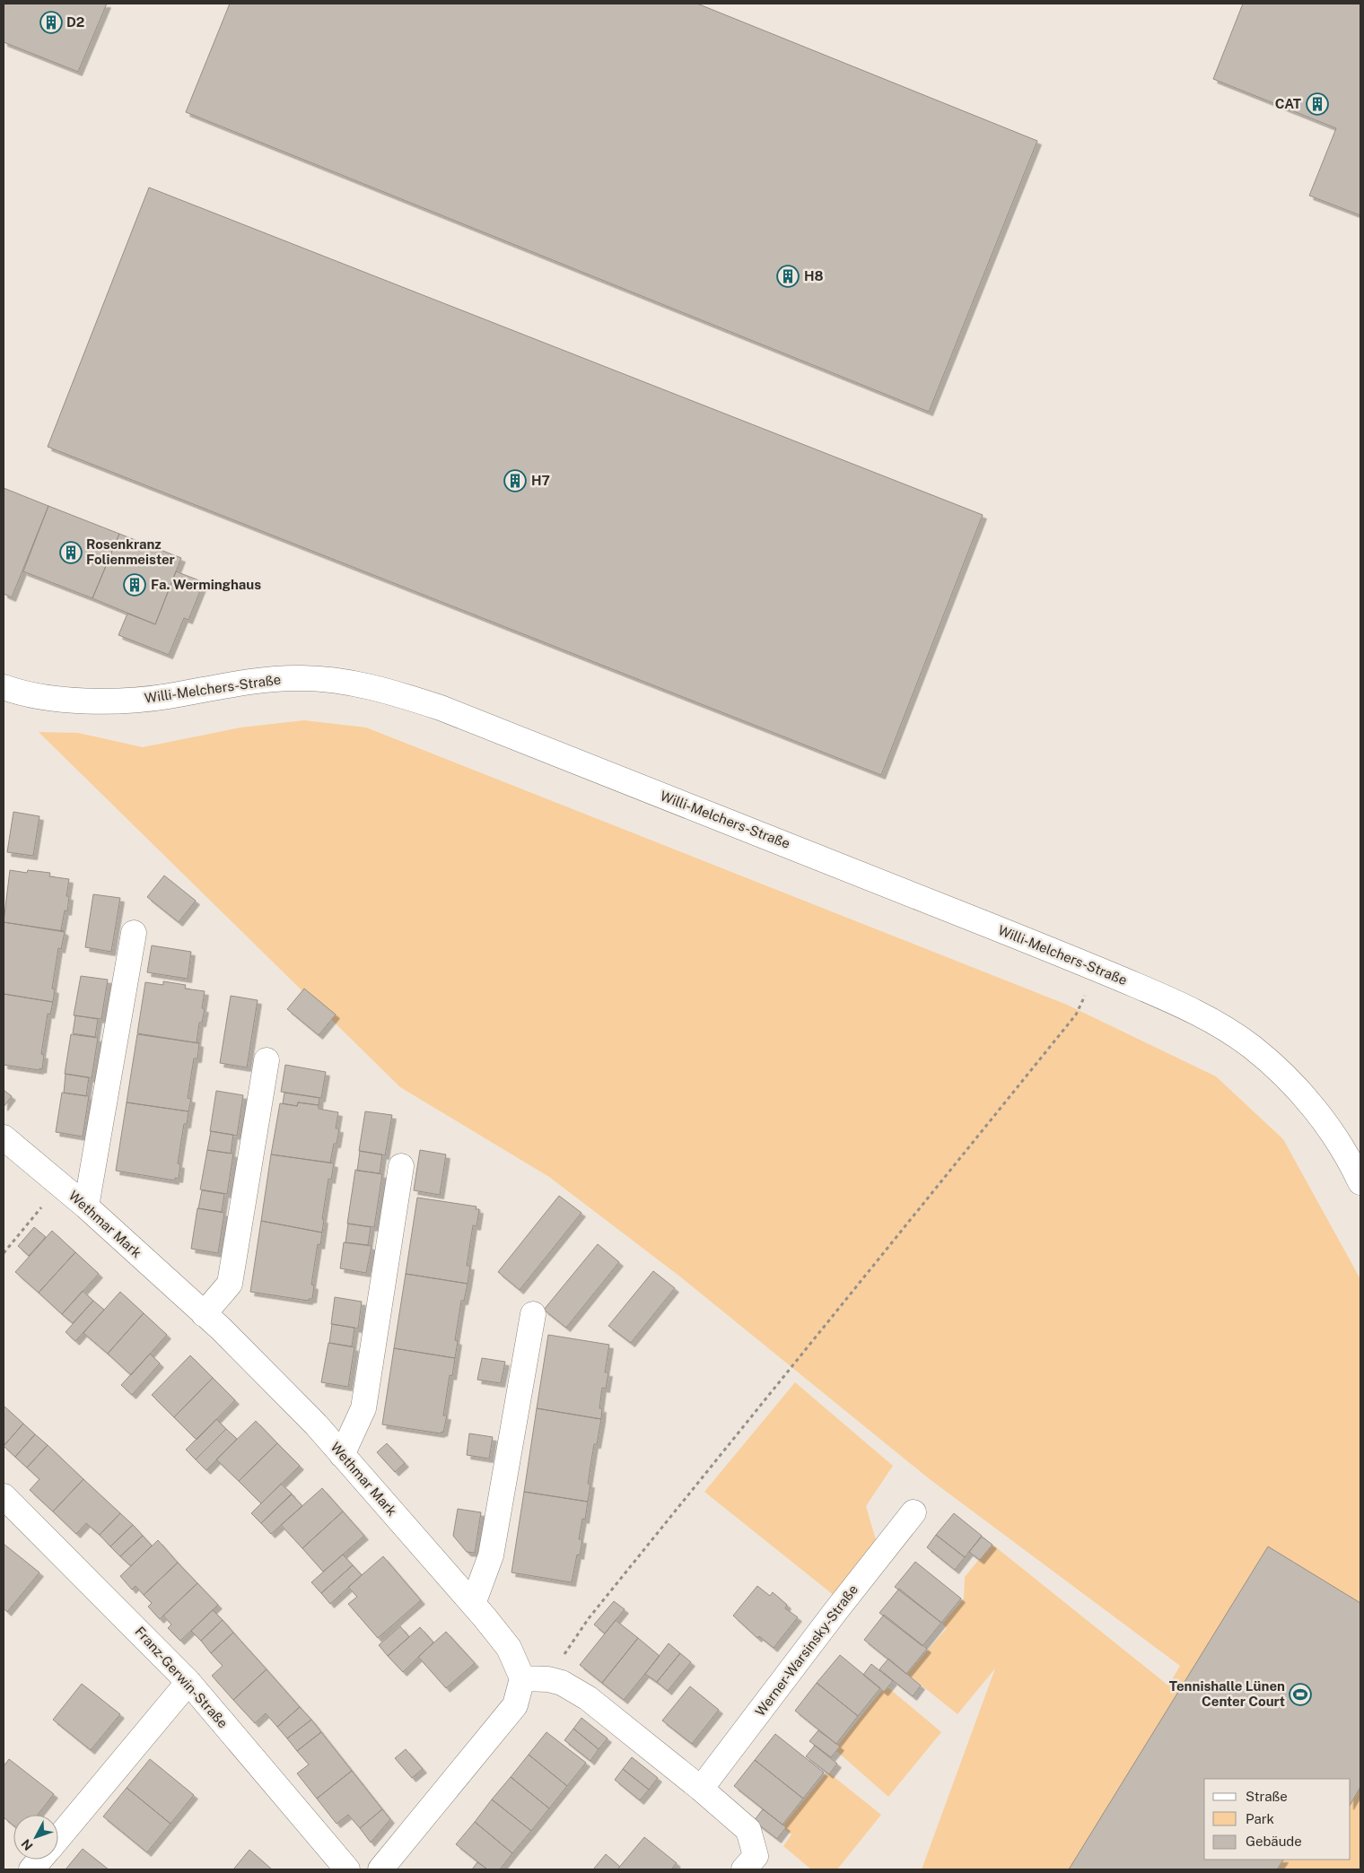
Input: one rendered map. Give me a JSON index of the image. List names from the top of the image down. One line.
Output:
{"streets":{"street":["Willi-Melchers-Straße","Wethmar Mark","Werner-Warsinsky-Straße","Franz-Gerwin-Straße"]},"places":{"building":["D2","CAT","H8","H7","Rosenkranz Folienmeister","Fa. Werminghaus"],"sports":["Tennishalle Lünen Center Court"]},"legend":["Straße","Park","Gebäude"],"north":"bottom left"}
